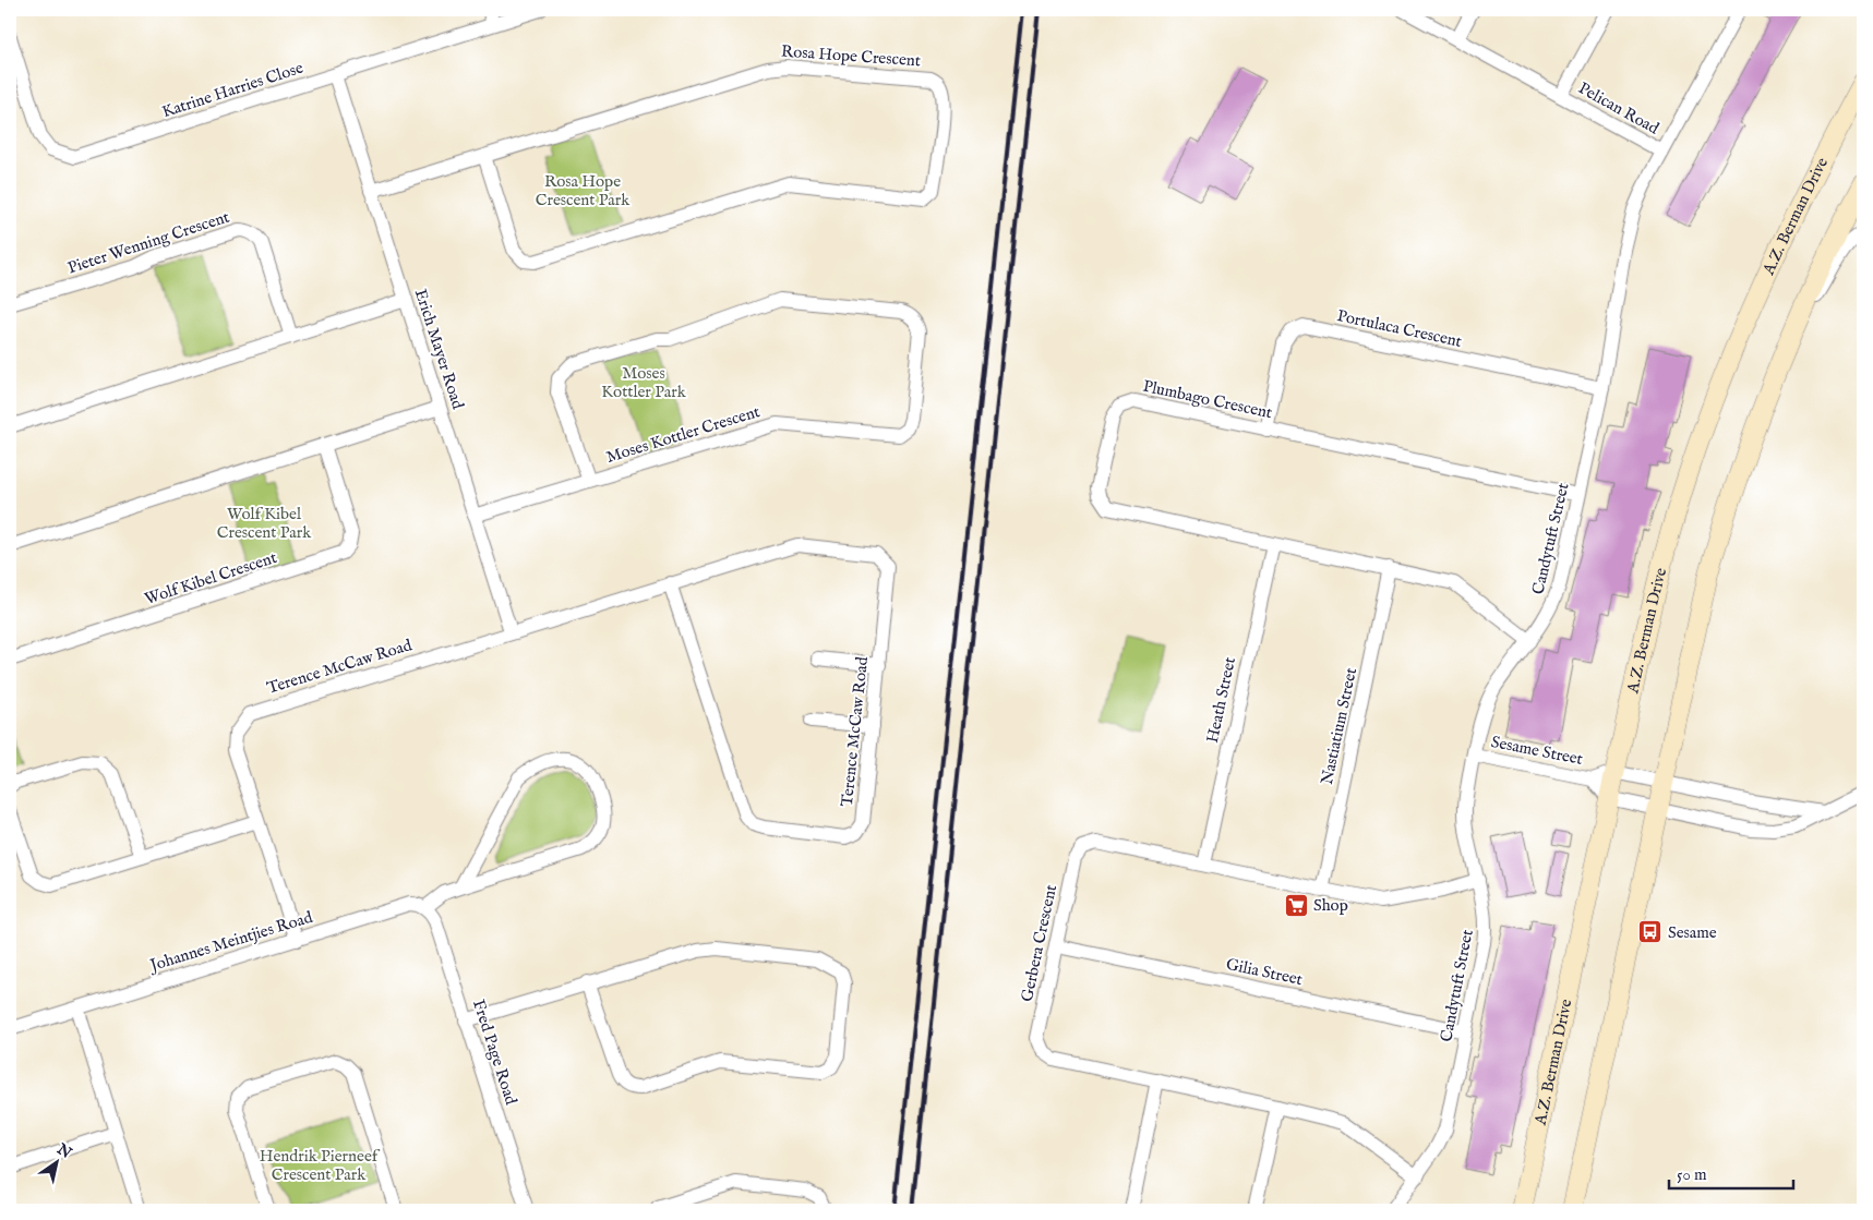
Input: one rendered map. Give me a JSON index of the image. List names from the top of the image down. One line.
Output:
{"streets":{"main road":["A.Z. Berman Drive"],"street":["Rosa Hope Crescent","Katrine Harries Close","Pelican Road","Pieter Wenning Crescent","Portulaca Crescent","Erich Mayer Road","Plumbago Crescent","Moses Kottler Crescent","Candytuft Street","Wolf Kibel Crescent","Terence McCaw Road","Heath Street","Nastiatium Street","Sesame Street","Johannes Meintjies Road","Gerbera Crescent","Gilia Street","Fred Page Road"]},"crossings":[["Rosa Hope Crescent","Erich Mayer Road"],["Katrine Harries Close","Erich Mayer Road"],["Pelican Road","Portulaca Crescent"],["Pelican Road","Candytuft Street"],["A.Z. Berman Drive","Sesame Street"],["Portulaca Crescent","Plumbago Crescent"],["Portulaca Crescent","Candytuft Street"],["Erich Mayer Road","Moses Kottler Crescent"],["Erich Mayer Road","Terence McCaw Road"],["Plumbago Crescent","Candytuft Street"],["Plumbago Crescent","Heath Street"],["Plumbago Crescent","Nastiatium Street"],["Candytuft Street","Sesame Street"],["Candytuft Street","Gerbera Crescent"],["Candytuft Street","Gilia Street"],["Terence McCaw Road","Johannes Meintjies Road"],["Heath Street","Gerbera Crescent"],["Nastiatium Street","Gerbera Crescent"],["Johannes Meintjies Road","Fred Page Road"],["Gerbera Crescent","Gilia Street"]],"parks":["Rosa Hope Crescent Park","Moses Kottler Park","Wolf Kibel Crescent Park","Hendrik Pierneef Crescent Park"],"places":{"supermarket":["Shop"],"bus stop":["Sesame"]},"scale_bar":"50 m","north":"top right"}
